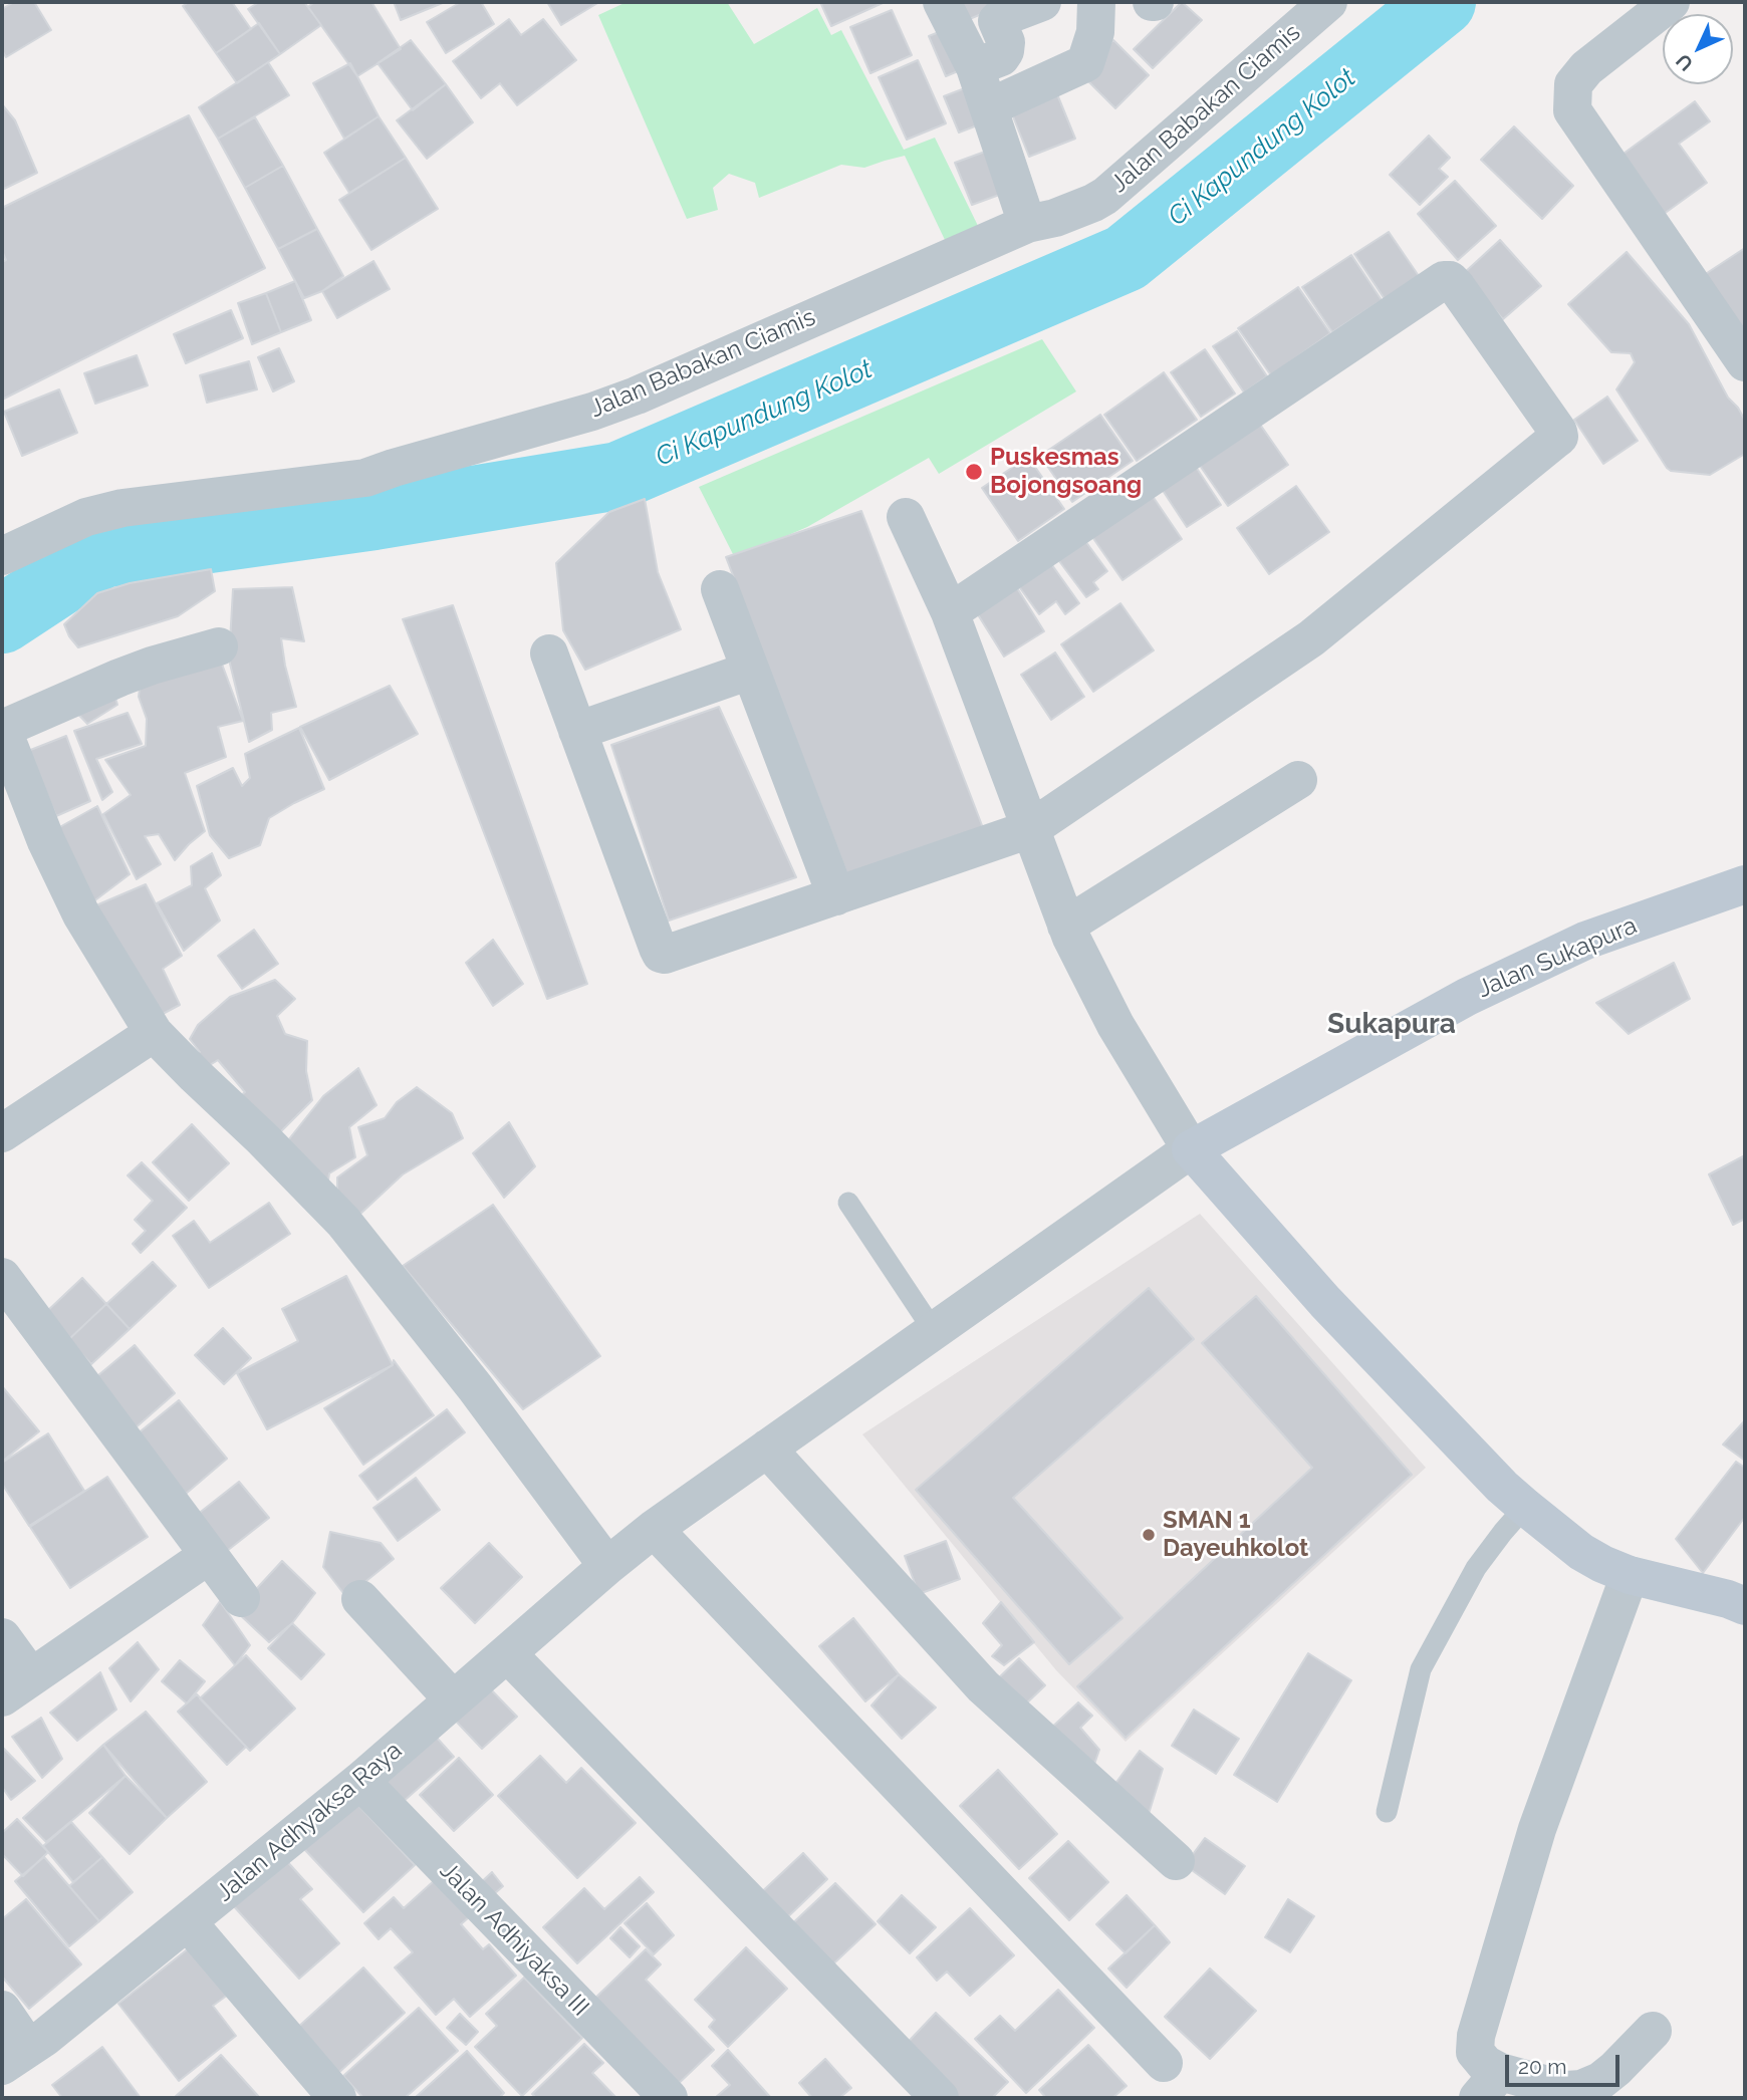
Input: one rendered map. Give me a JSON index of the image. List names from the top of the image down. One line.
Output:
{"streets":{"street":["Jalan Babakan Ciamis","Jalan Sukapura","Jalan Adhyaksa Raya","Jalan Adhiyaksa III"]},"crossings":[["Jalan Sukapura","Jalan Adhyaksa Raya"],["Jalan Adhyaksa Raya","Jalan Adhiyaksa III"]],"districts":["Sukapura"],"water":["Ci Kapundung Kolot"],"places":["Puskesmas Bojongsoang","SMAN 1 Dayeuhkolot"],"scale_bar":"20 m","north":"bottom left"}
